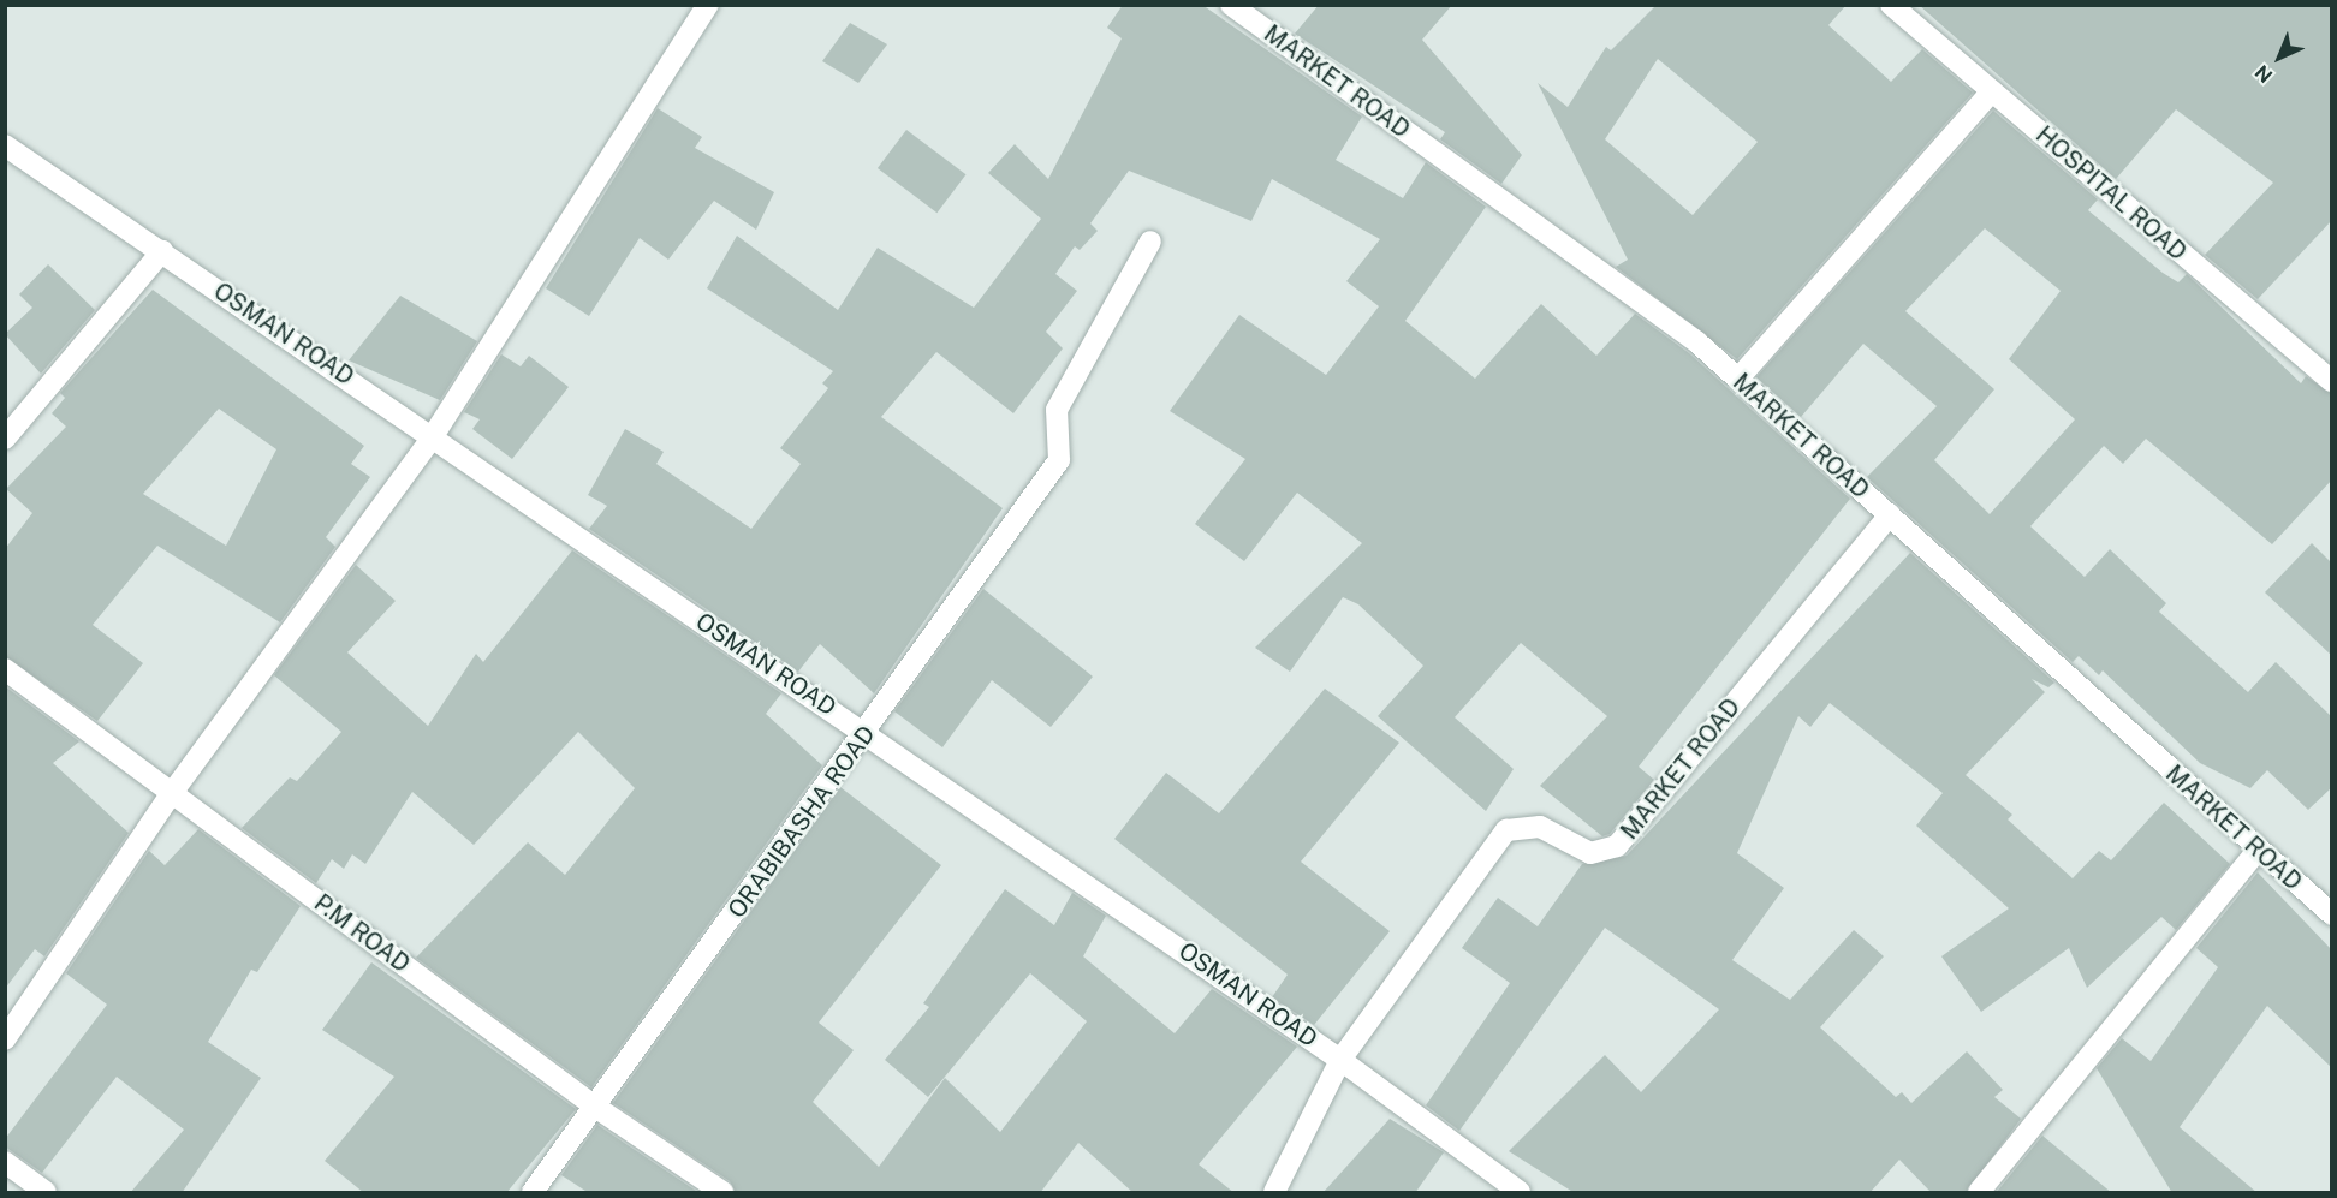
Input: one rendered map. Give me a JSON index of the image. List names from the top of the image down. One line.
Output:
{"streets":{"street":["MARKET ROAD","HOSPITAL ROAD","OSMAN ROAD","ORABIBASHA ROAD","P.M ROAD"]},"crossings":[["MARKET ROAD","OSMAN ROAD"],["OSMAN ROAD","ORABIBASHA ROAD"],["ORABIBASHA ROAD","P.M ROAD"]],"north":"bottom left"}
